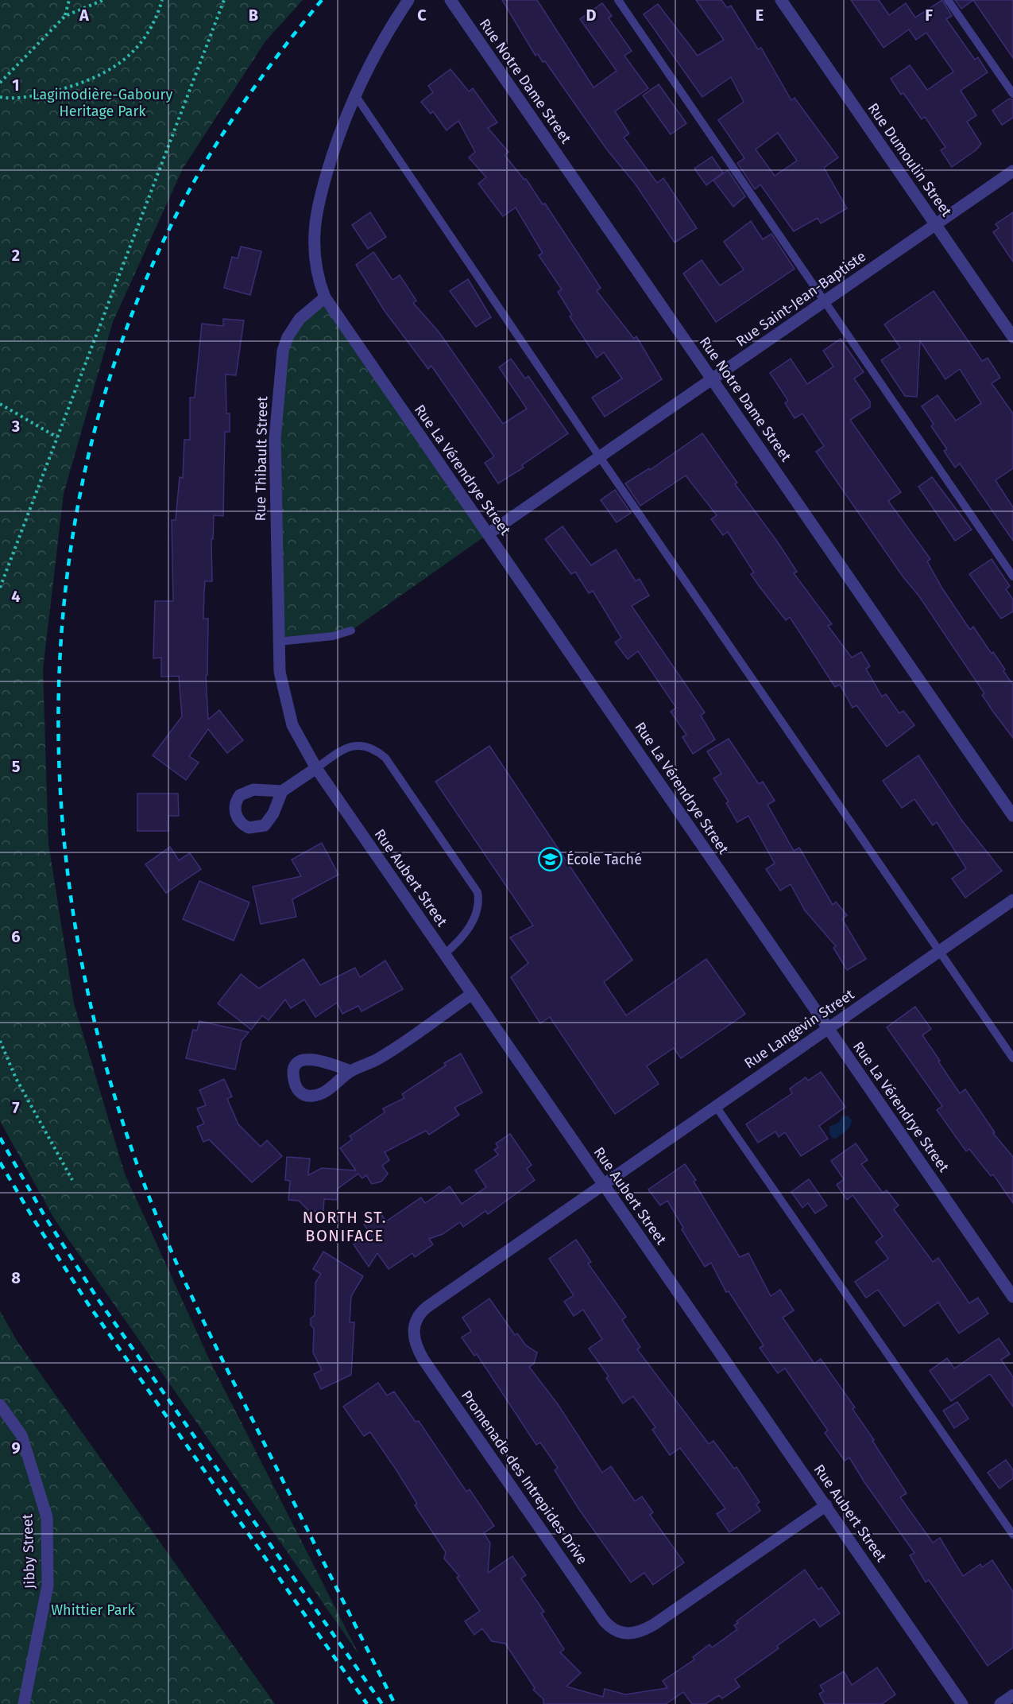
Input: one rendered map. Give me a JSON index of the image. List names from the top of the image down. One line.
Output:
{"streets":{"street":["Rue Notre Dame Street","Rue Dumoulin Street","Rue Saint-Jean-Baptiste","Rue Thibault Street","Rue La Vérendrye Street","Rue Aubert Street","Rue Langevin Street","Promenade des Intrepides Drive","Jibby Street"]},"crossings":[["Rue Notre Dame Street","Rue Saint-Jean-Baptiste"],["Rue Dumoulin Street","Rue Saint-Jean-Baptiste"],["Rue Saint-Jean-Baptiste","Rue La Vérendrye Street"],["Rue Thibault Street","Rue La Vérendrye Street"],["Rue Thibault Street","Rue Aubert Street"],["Rue La Vérendrye Street","Rue Langevin Street"],["Rue Aubert Street","Rue Langevin Street"],["Rue Aubert Street","Promenade des Intrepides Drive"],["Rue Langevin Street","Promenade des Intrepides Drive"]],"districts":["NORTH ST. BONIFACE"],"parks":["Lagimodière-Gaboury Heritage Park","Whittier Park"],"places":{"school or university":["École Taché"]},"grid":{"columns":["A","B","C","D","E","F"],"rows":["1","2","3","4","5","6","7","8","9"]}}
